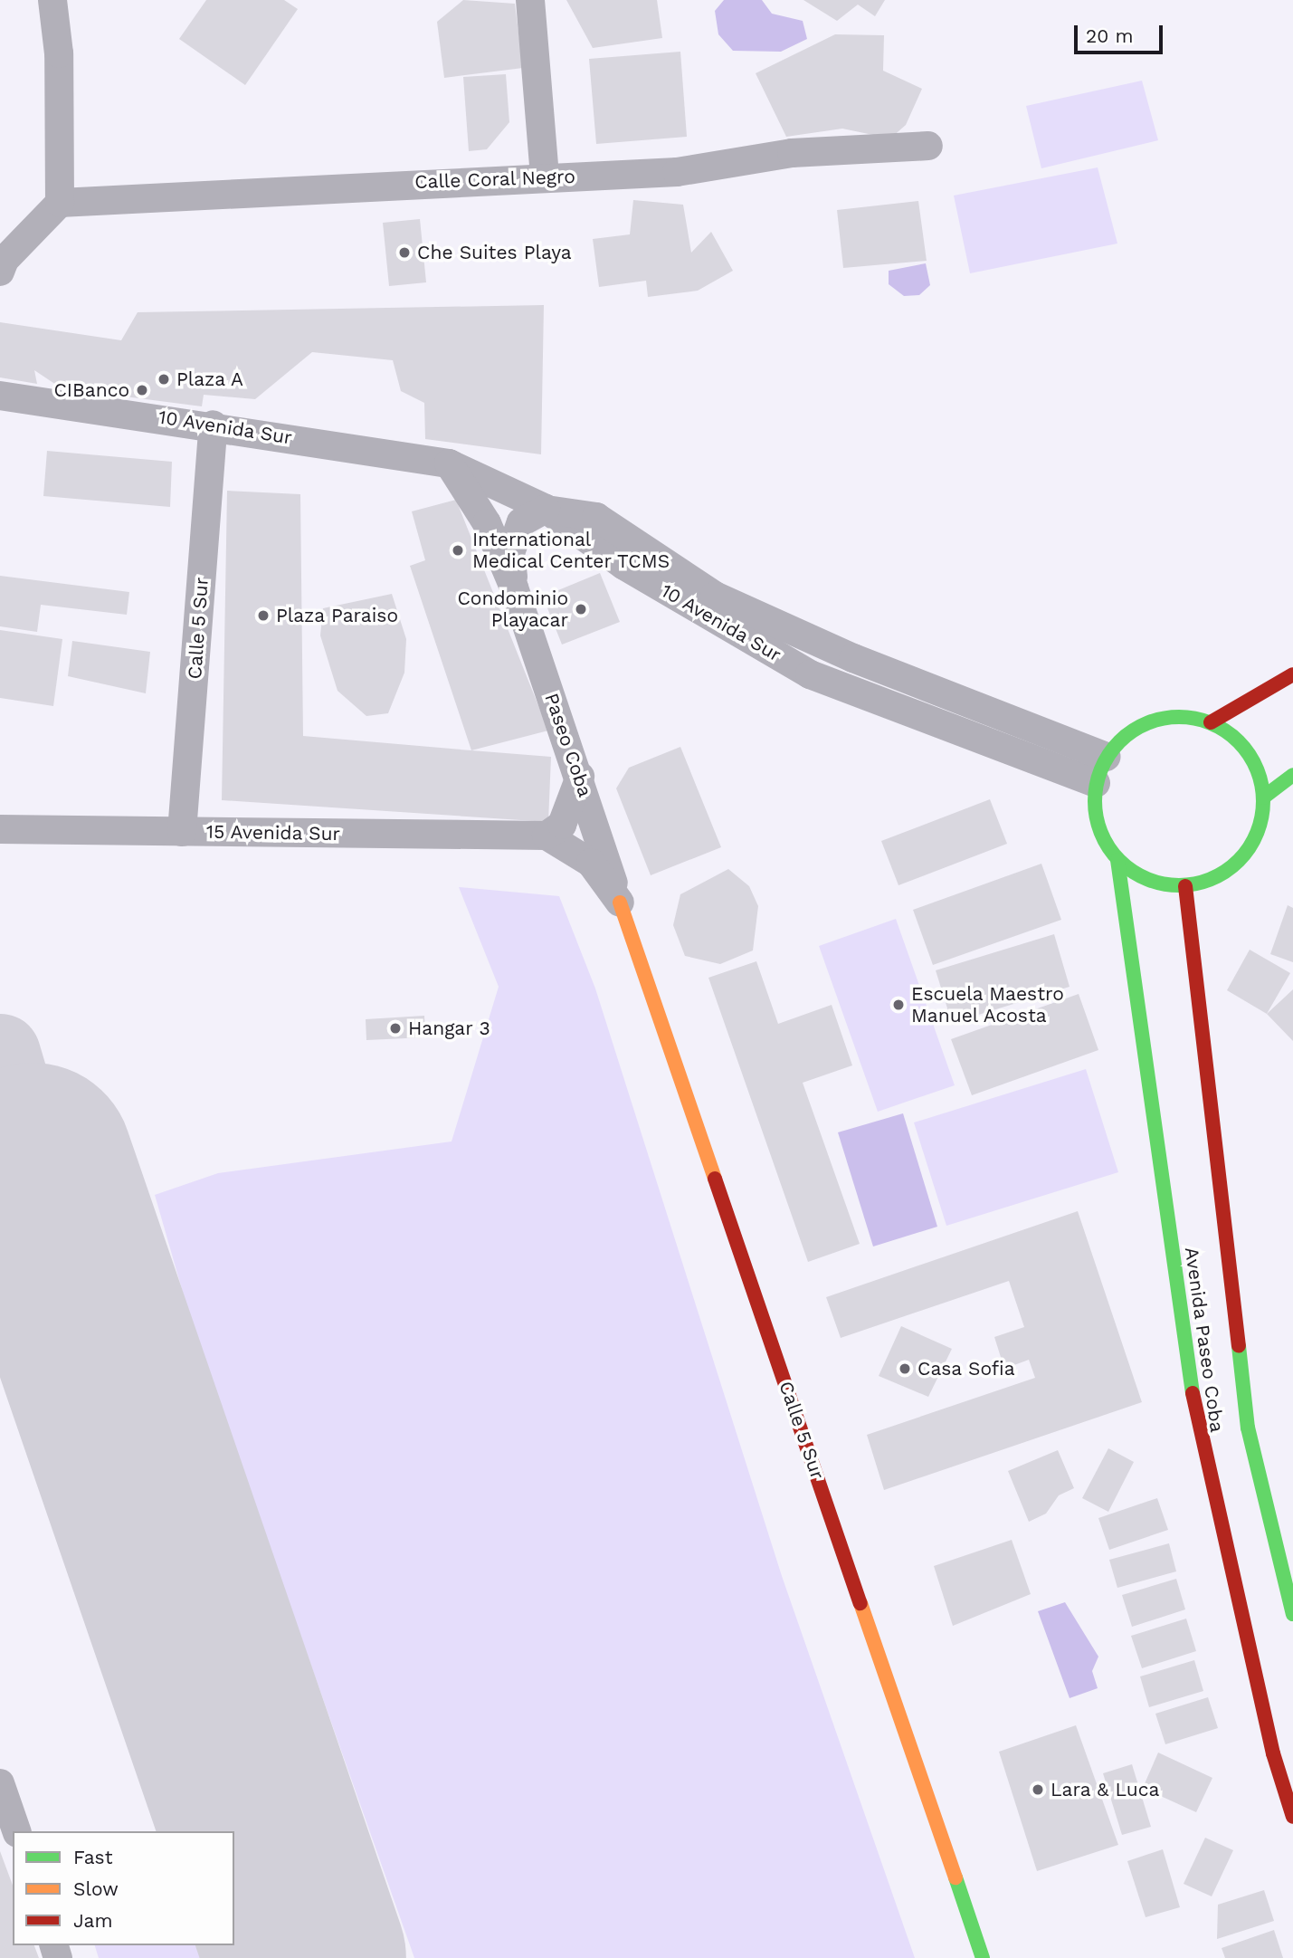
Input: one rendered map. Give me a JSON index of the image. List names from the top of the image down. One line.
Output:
{"streets":{"main road":["Calle 5 Sur","Avenida Paseo Coba"],"street":["Calle Coral Negro","10 Avenida Sur","Paseo Coba","15 Avenida Sur"]},"crossings":[["10 Avenida Sur","Calle 5 Sur"],["10 Avenida Sur","Paseo Coba"],["10 Avenida Sur","Avenida Paseo Coba"],["Calle 5 Sur","Paseo Coba"],["Calle 5 Sur","15 Avenida Sur"]],"places":["Che Suites Playa","Plaza A","CIBanco","International Medical Center TCMS","Condominio Playacar","Plaza Paraiso","Escuela Maestro Manuel Acosta","Hangar 3","Casa Sofia","Lara & Luca"],"legend":["Fast","Slow","Jam"],"scale_bar":"20 m"}
